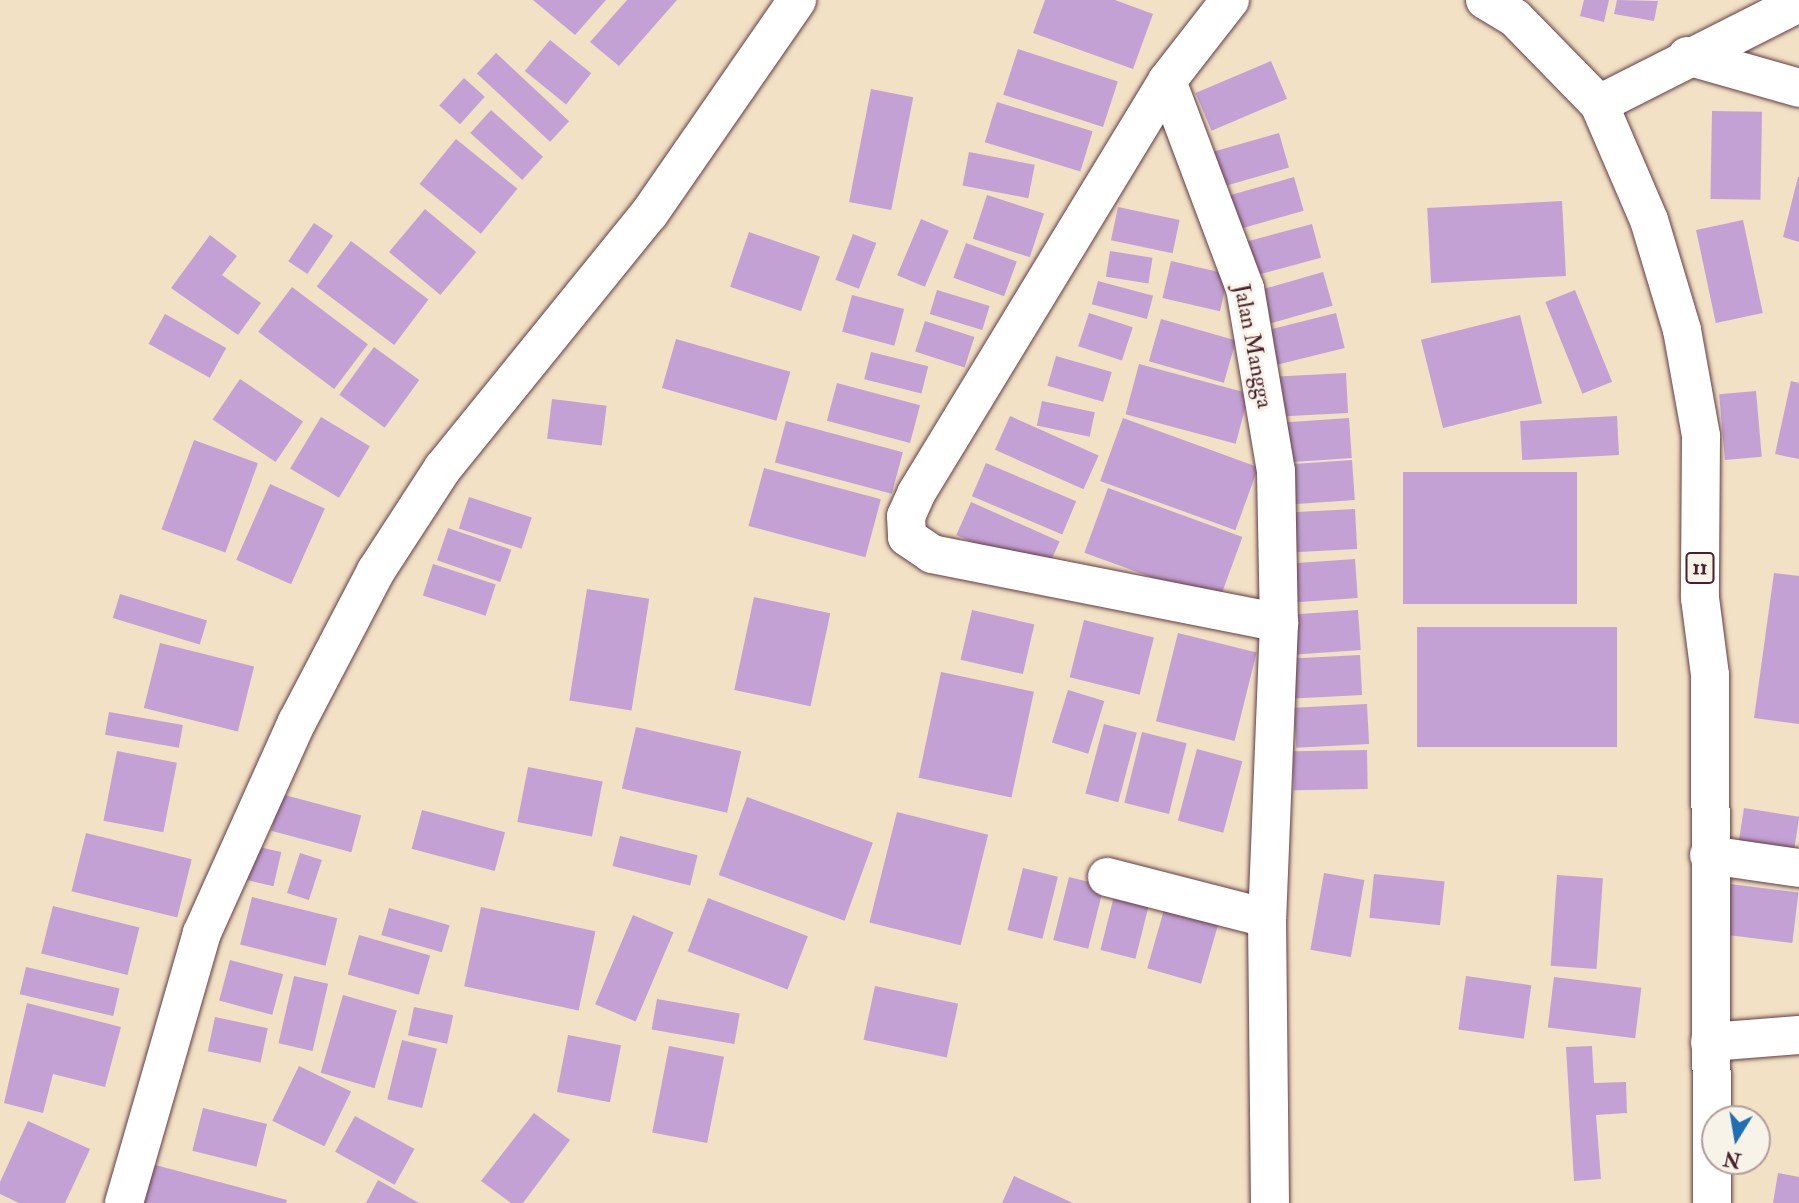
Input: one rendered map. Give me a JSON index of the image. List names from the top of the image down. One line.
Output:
{"streets":{"main road":["Jalan Mangga","11"]},"north":"bottom"}
